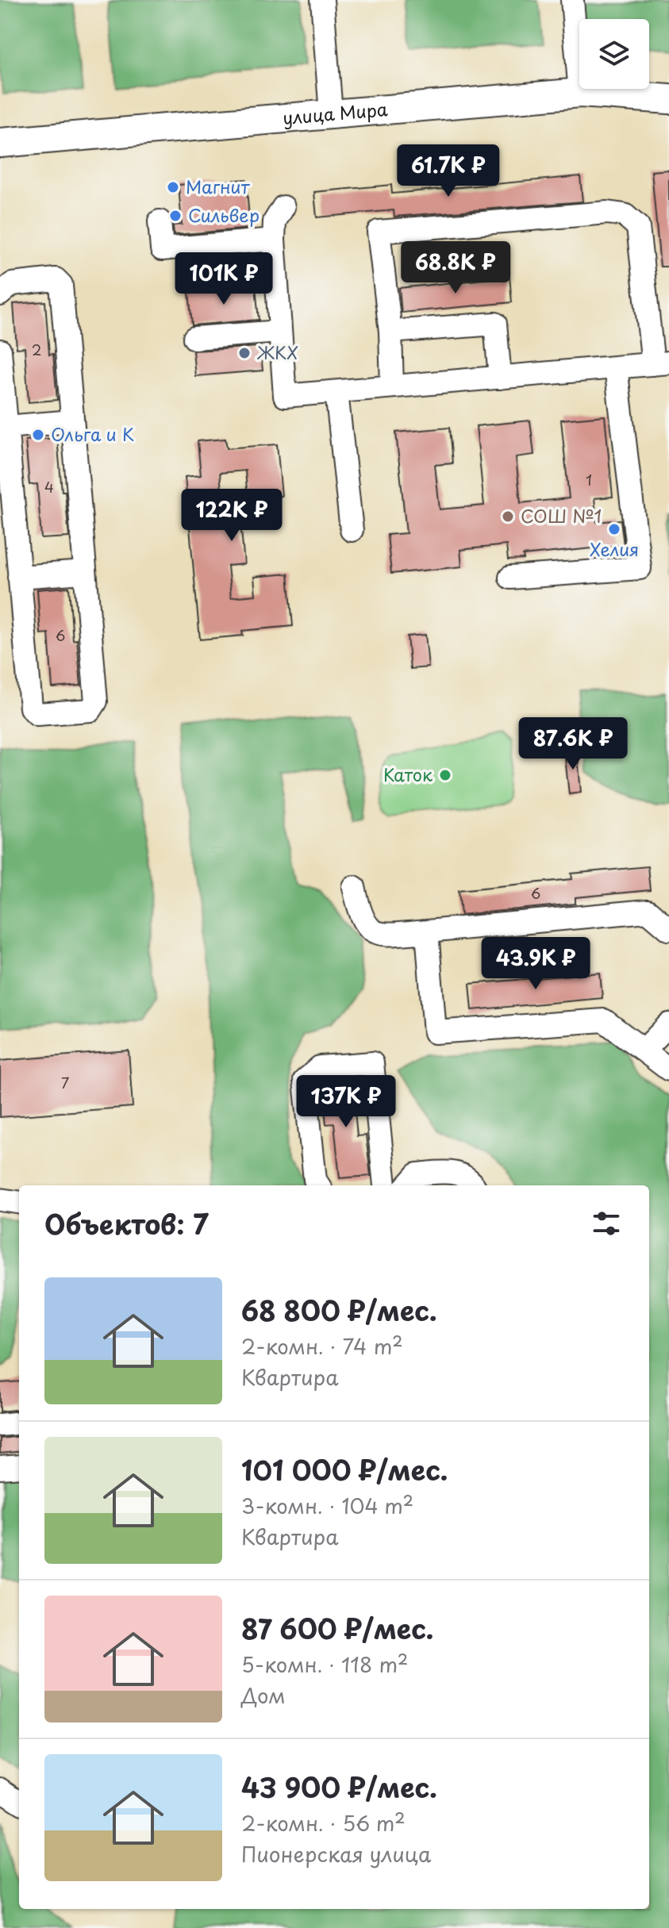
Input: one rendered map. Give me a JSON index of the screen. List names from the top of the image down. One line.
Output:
{"streets":{"main road":["улица Мира"]},"places":["Магнит","Сильвер","ЖКХ","Ольга и К","СОШ №1","Хелия","Каток"],"house_numbers":["2","1","4","6","6","7"],"page":{"price":["61.7K ₽","68.8K ₽","101K ₽","122K ₽","87.6K ₽","43.9K ₽","137K ₽"],"heading":"Объектов: 7","list":[{"name":"68 800 ₽/мес.","note":"2-комн. · 74 m² · Квартира"},{"name":"101 000 ₽/мес.","note":"3-комн. · 104 m² · Квартира"},{"name":"87 600 ₽/мес.","note":"5-комн. · 118 m² · Дом"},{"name":"43 900 ₽/мес.","note":"2-комн. · 56 m² · Пионерская улица"}]}}
